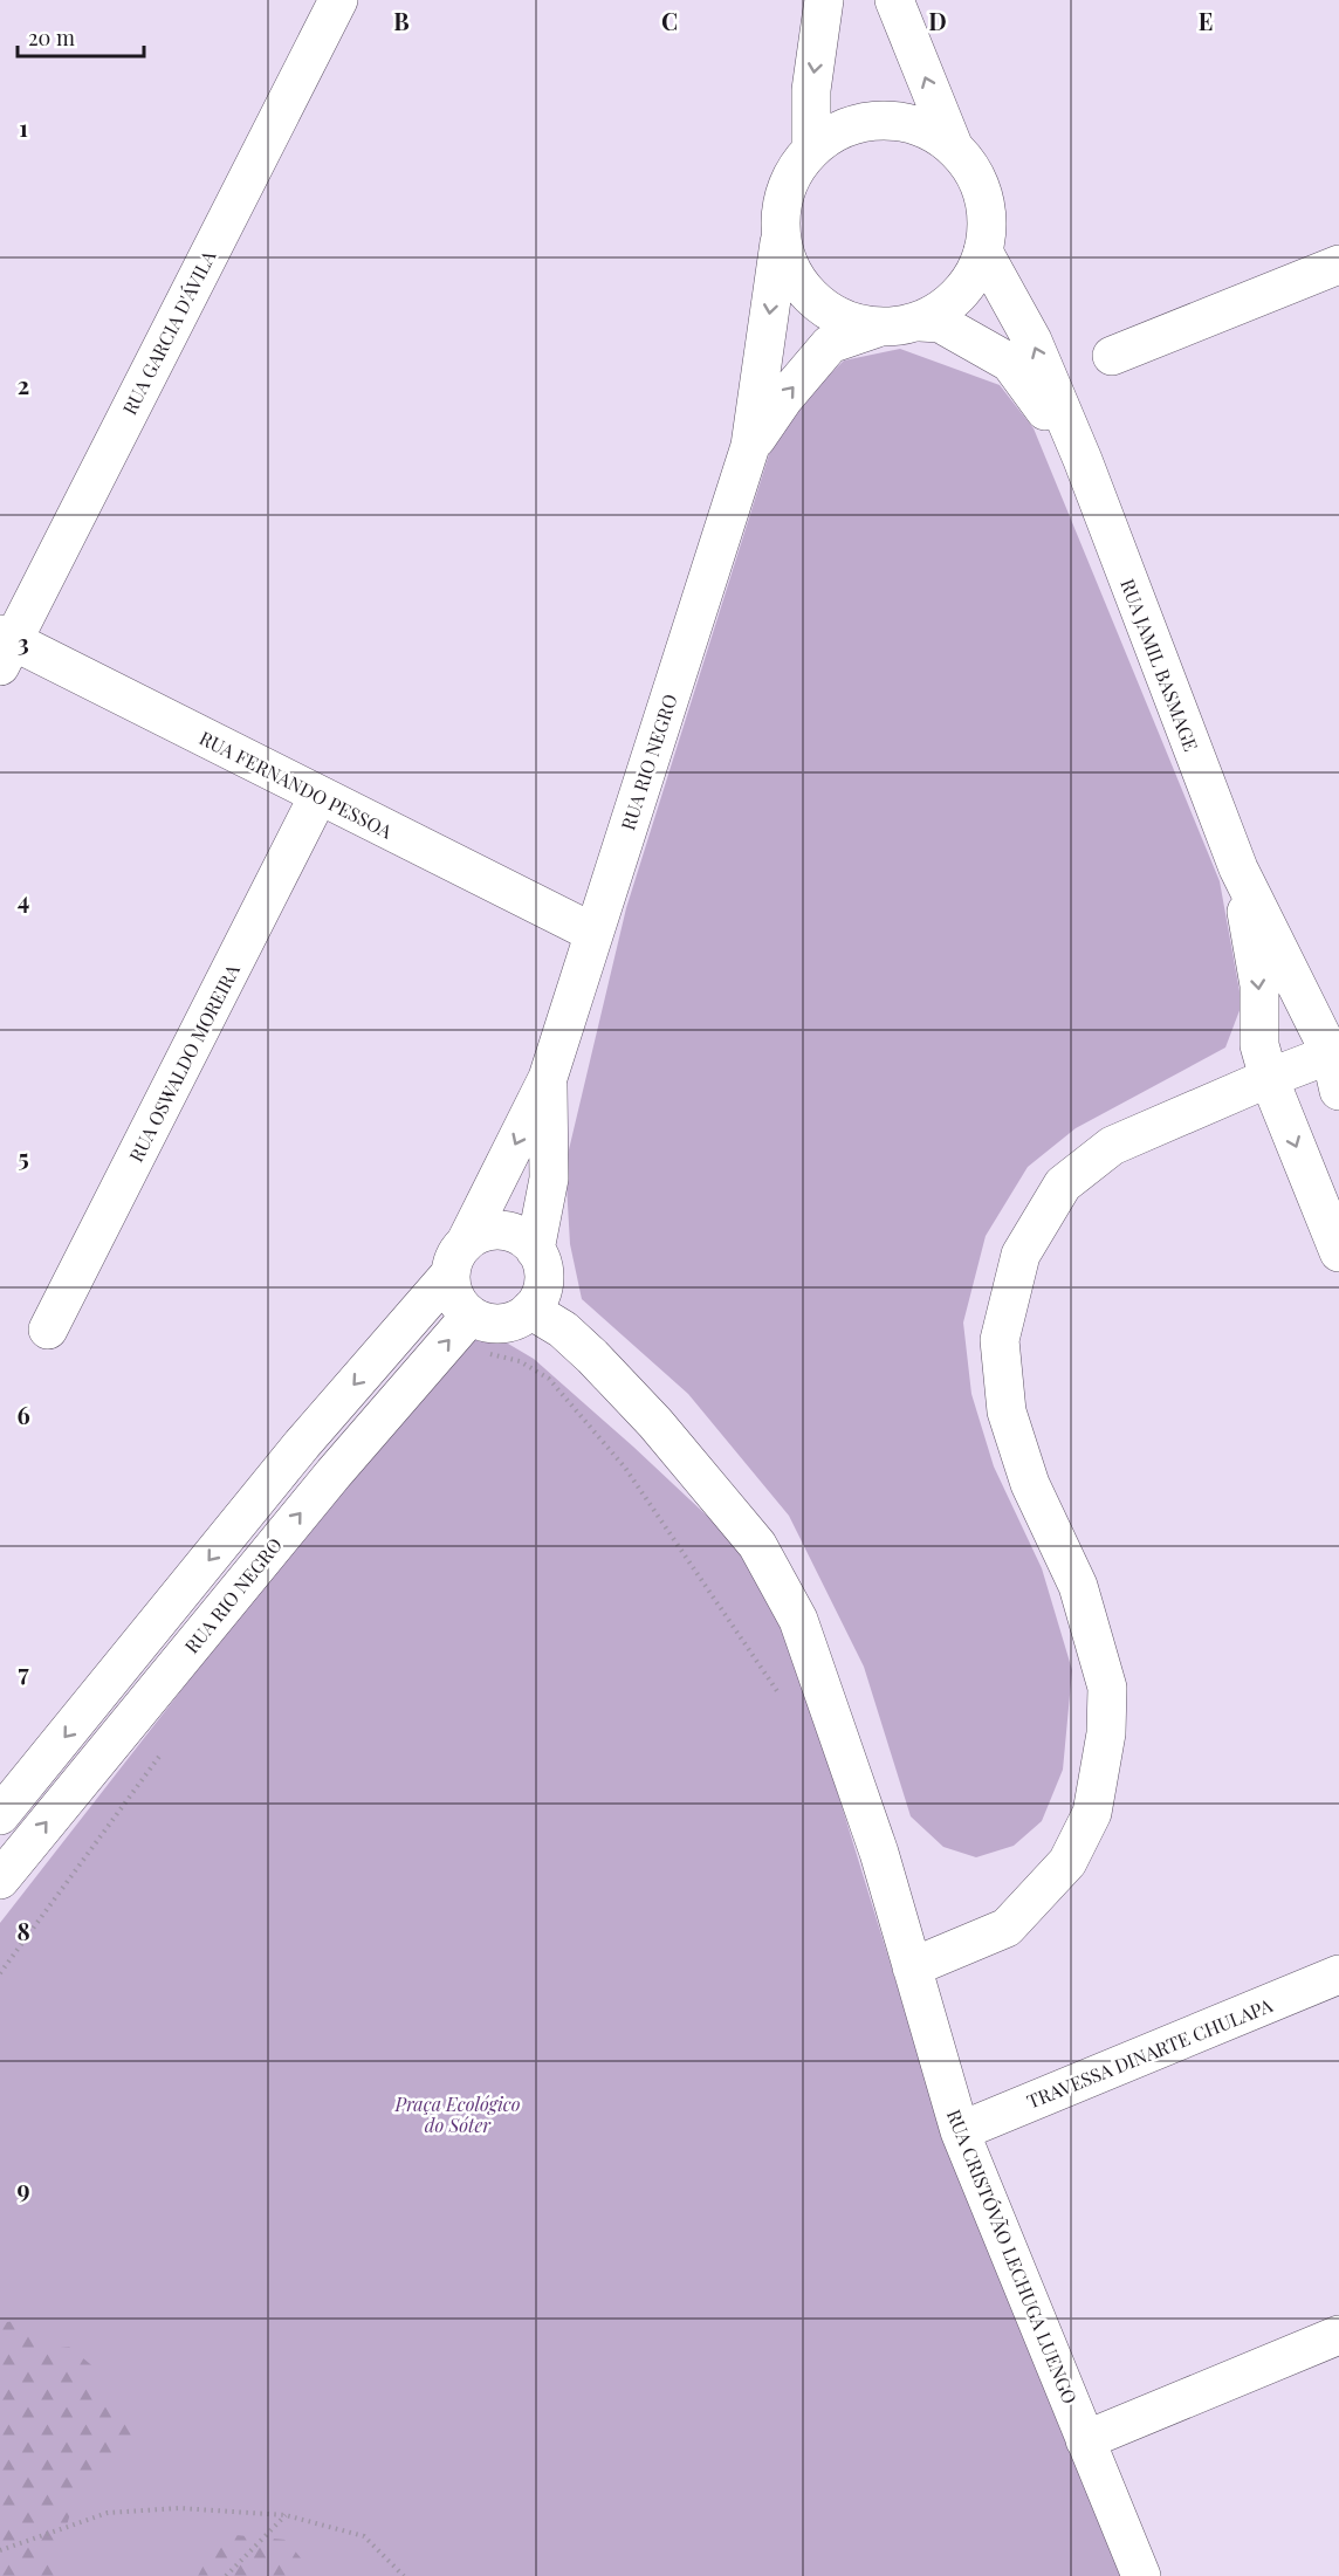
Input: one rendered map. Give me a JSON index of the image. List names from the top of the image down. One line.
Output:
{"streets":{"street":["RUA GARCIA D'ÁVILA","RUA JAMIL BASMAGE","RUA RIO NEGRO","RUA FERNANDO PESSOA","RUA OSWALDO MOREIRA","TRAVESSA DINARTE CHULAPA","RUA CRISTÓVÃO LECHUGA LUENGO"]},"crossings":[["RUA GARCIA D'ÁVILA","RUA FERNANDO PESSOA"],["RUA JAMIL BASMAGE","RUA RIO NEGRO"],["RUA RIO NEGRO","RUA FERNANDO PESSOA"],["RUA RIO NEGRO","RUA CRISTÓVÃO LECHUGA LUENGO"],["RUA FERNANDO PESSOA","RUA OSWALDO MOREIRA"],["TRAVESSA DINARTE CHULAPA","RUA CRISTÓVÃO LECHUGA LUENGO"]],"parks":["Praça Ecológico do Sóter"],"scale_bar":"20 m","grid":{"columns":["B","C","D","E"],"rows":["1","2","3","4","5","6","7","8","9"]}}
